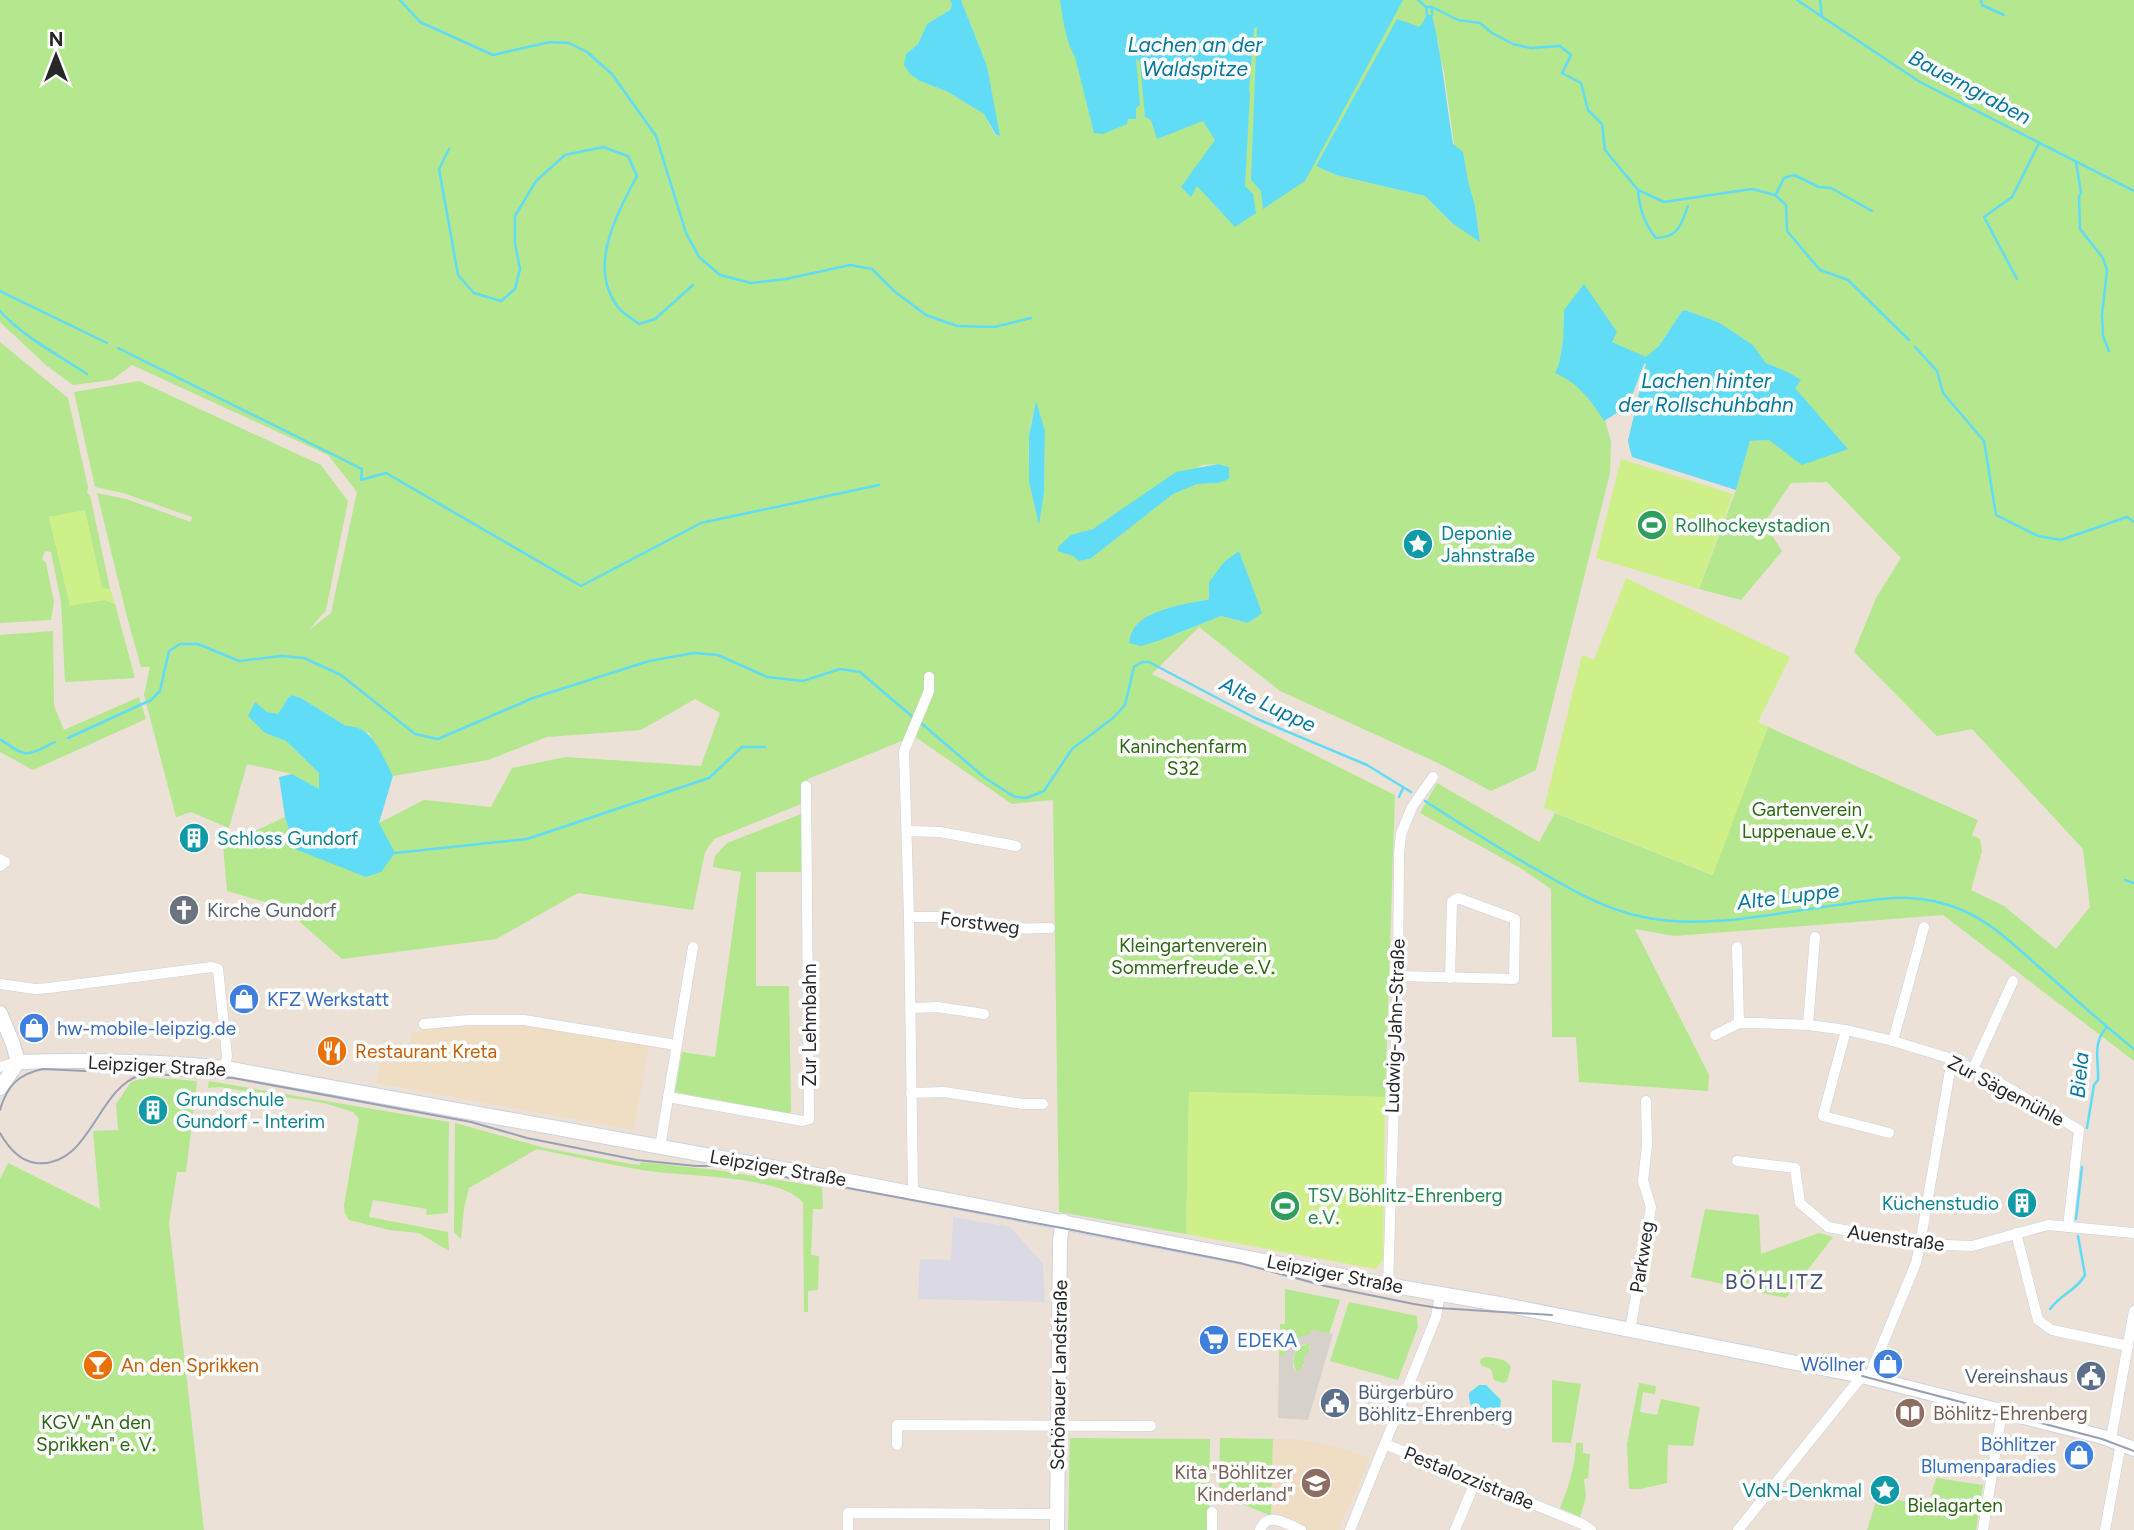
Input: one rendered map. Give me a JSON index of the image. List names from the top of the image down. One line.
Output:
{"streets":{"street":["Forstweg","Zur Lehmbahn","Ludwig-Jahn-Straße","Leipziger Straße","Zur Sägemühle","Auenstraße","Parkweg","Schönauer Landstraße","Pestalozzistraße"]},"crossings":[["Ludwig-Jahn-Straße","Leipziger Straße"],["Leipziger Straße","Parkweg"],["Leipziger Straße","Schönauer Landstraße"],["Zur Sägemühle","Auenstraße"]],"districts":["BÖHLITZ"],"water":["Lachen an der Waldspitze","Bauerngraben","Lachen hinter der Rollschuhbahn","Alte Luppe","Biela"],"parks":["Kaninchenfarm S32","Gartenverein Luppenaue e.V.","Kleingartenverein Sommerfreude e.V.","KGV \"An den Sprikken\" e. V.","Bielagarten"],"places":{"sports":["Rollhockeystadion","TSV Böhlitz-Ehrenberg e.V."],"place":["Deponie Jahnstraße","VdN-Denkmal"],"building":["Schloss Gundorf","Grundschule Gundorf - Interim","Küchenstudio"],"church":["Kirche Gundorf"],"shop":["KFZ Werkstatt","hw-mobile-leipzig.de","Wöllner","Böhlitzer Blumenparadies"],"restaurant":["Restaurant Kreta"],"supermarket":["EDEKA"],"bar":["An den Sprikken"],"public building":["Vereinshaus","Bürgerbüro Böhlitz-Ehrenberg"],"library":["Böhlitz-Ehrenberg"],"school or university":["Kita \"Böhlitzer Kinderland\""]},"north":"top"}
